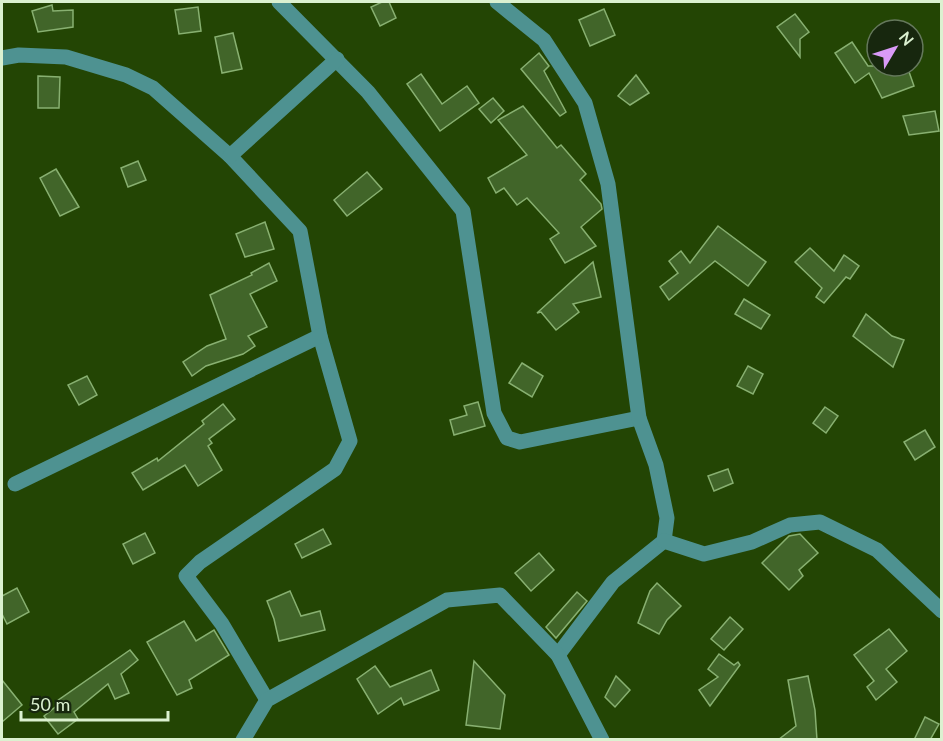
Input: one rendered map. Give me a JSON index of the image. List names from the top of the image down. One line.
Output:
{"scale_bar":"50 m","north":"top right"}
